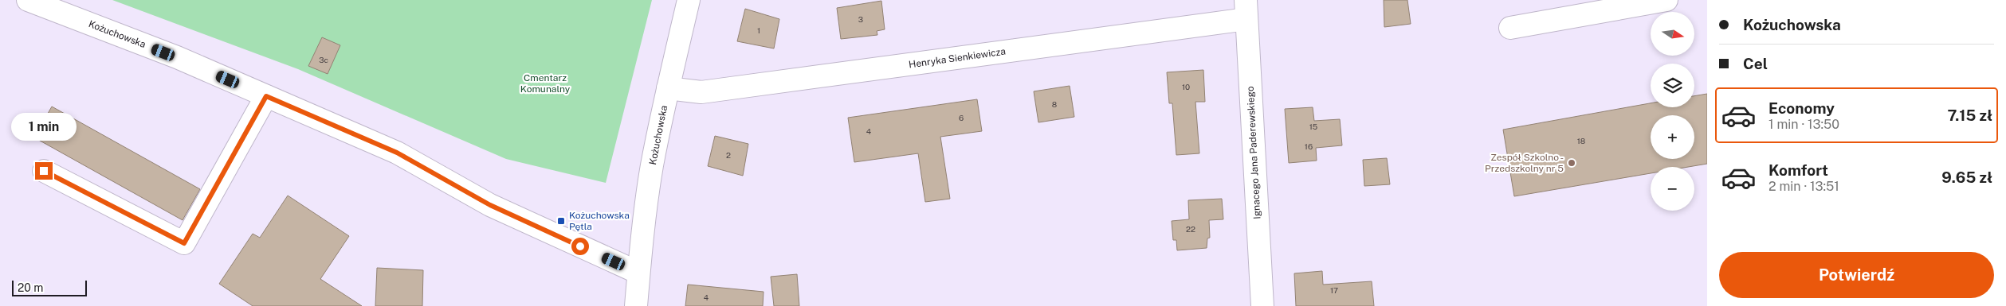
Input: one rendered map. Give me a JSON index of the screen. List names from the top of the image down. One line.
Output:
{"streets":{"street":["Kożuchowska","Henryka Sienkiewicza","Ignacego Jana Paderewskiego"]},"crossings":[["Kożuchowska","Henryka Sienkiewicza"],["Henryka Sienkiewicza","Ignacego Jana Paderewskiego"]],"parks":["Cmentarz Komunalny"],"places":{"other":["Zespół Szkolno - Przedszkolny nr 5"],"transit":["Kożuchowska Pętla"]},"house_numbers":["3","1","3c","10","8","6","15","4","18","16","2","22","17","4"],"scale_bar":"20 m","north":"right","page":{"banner":["Kożuchowska","Cel"],"map_buttons":["+","−"],"list":[{"name":"Economy","note":"1 min · 13:50","value":"7.15 zł"},{"name":"Komfort","note":"2 min · 13:51","value":"9.65 zł"}],"bubble":"1 min","buttons":"Potwierdź","scale":"20 m"}}
